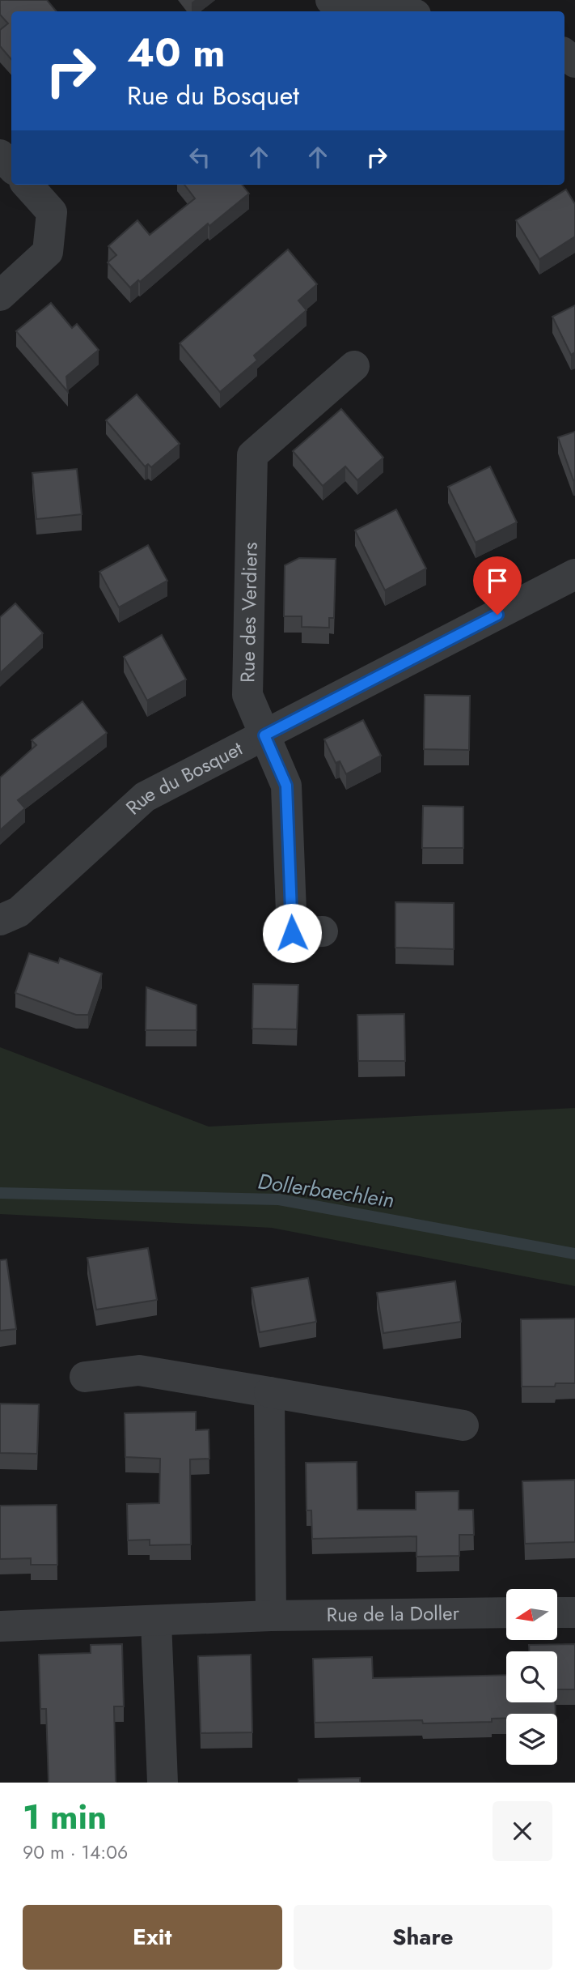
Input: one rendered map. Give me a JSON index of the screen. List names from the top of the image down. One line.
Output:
{"streets":{"street":["Rue des Verdiers","Rue du Bosquet","Rue de la Doller"]},"crossings":[["Rue des Verdiers","Rue du Bosquet"]],"water":["Dollerbaechlein"],"north":"left","page":{"turn":["40 m","Rue du Bosquet"],"heading":["1 min","90 m · 14:06"],"buttons":["Exit","Share"]}}
